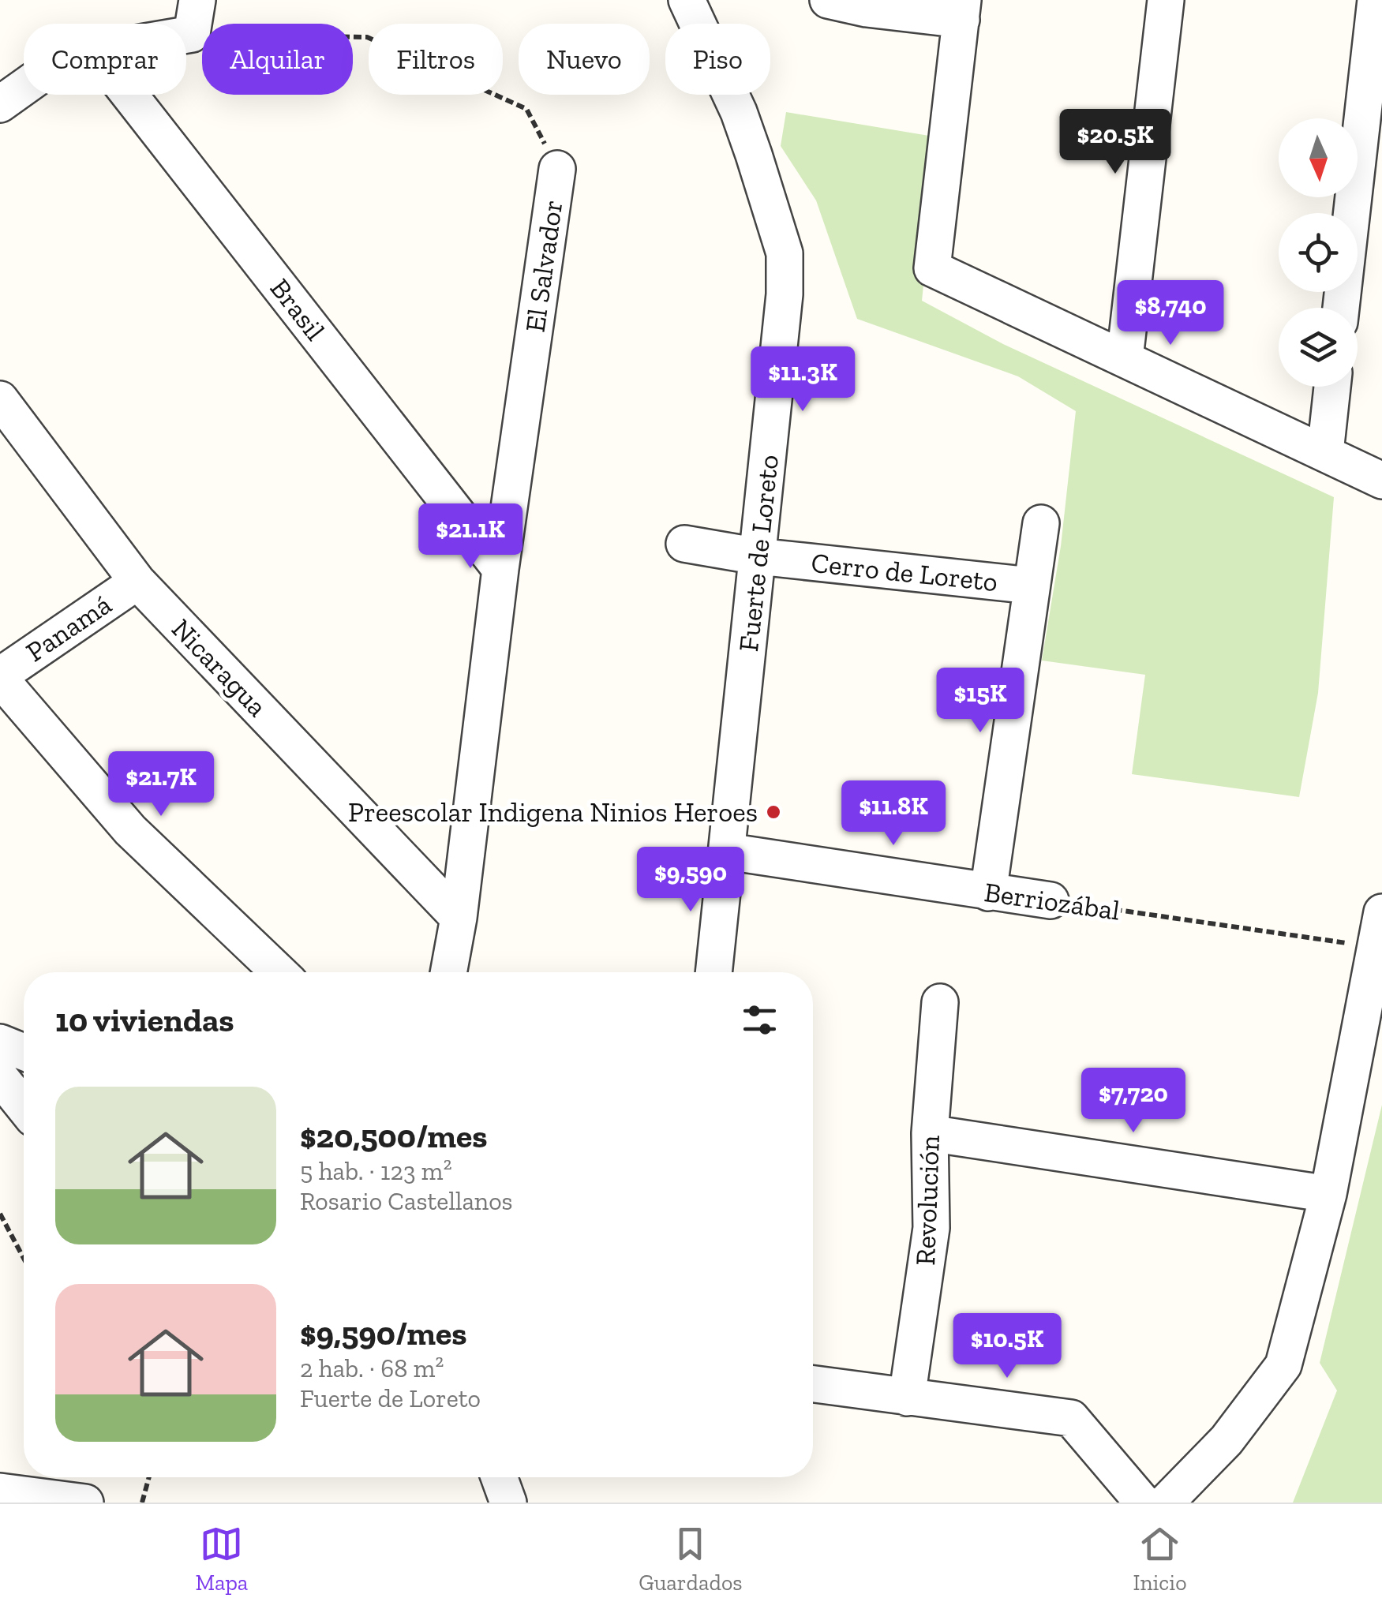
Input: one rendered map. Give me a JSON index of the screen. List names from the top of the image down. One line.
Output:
{"streets":{"street":["El Salvador","Brasil","Fuerte de Loreto","Cerro de Loreto","Panamá","Nicaragua","Berriozábal","Revolución"]},"crossings":[["El Salvador","Brasil"],["El Salvador","Nicaragua"],["Fuerte de Loreto","Cerro de Loreto"],["Fuerte de Loreto","Berriozábal"],["Panamá","Nicaragua"]],"places":["Preescolar Indigena Ninios Heroes"],"north":"bottom","page":{"chip":["Comprar","Alquilar","Filtros","Nuevo","Piso"],"price":["$20.5K","$8,740","$11.3K","$21.1K","$15K","$21.7K","$11.8K","$9,590","$7,720","$10.5K"],"heading":"10 viviendas","list":[{"name":"$20,500/mes","note":"5 hab. · 123 m² · Rosario Castellanos"},{"name":"$9,590/mes","note":"2 hab. · 68 m² · Fuerte de Loreto"}],"tabs":["Mapa","Guardados","Inicio"]}}
